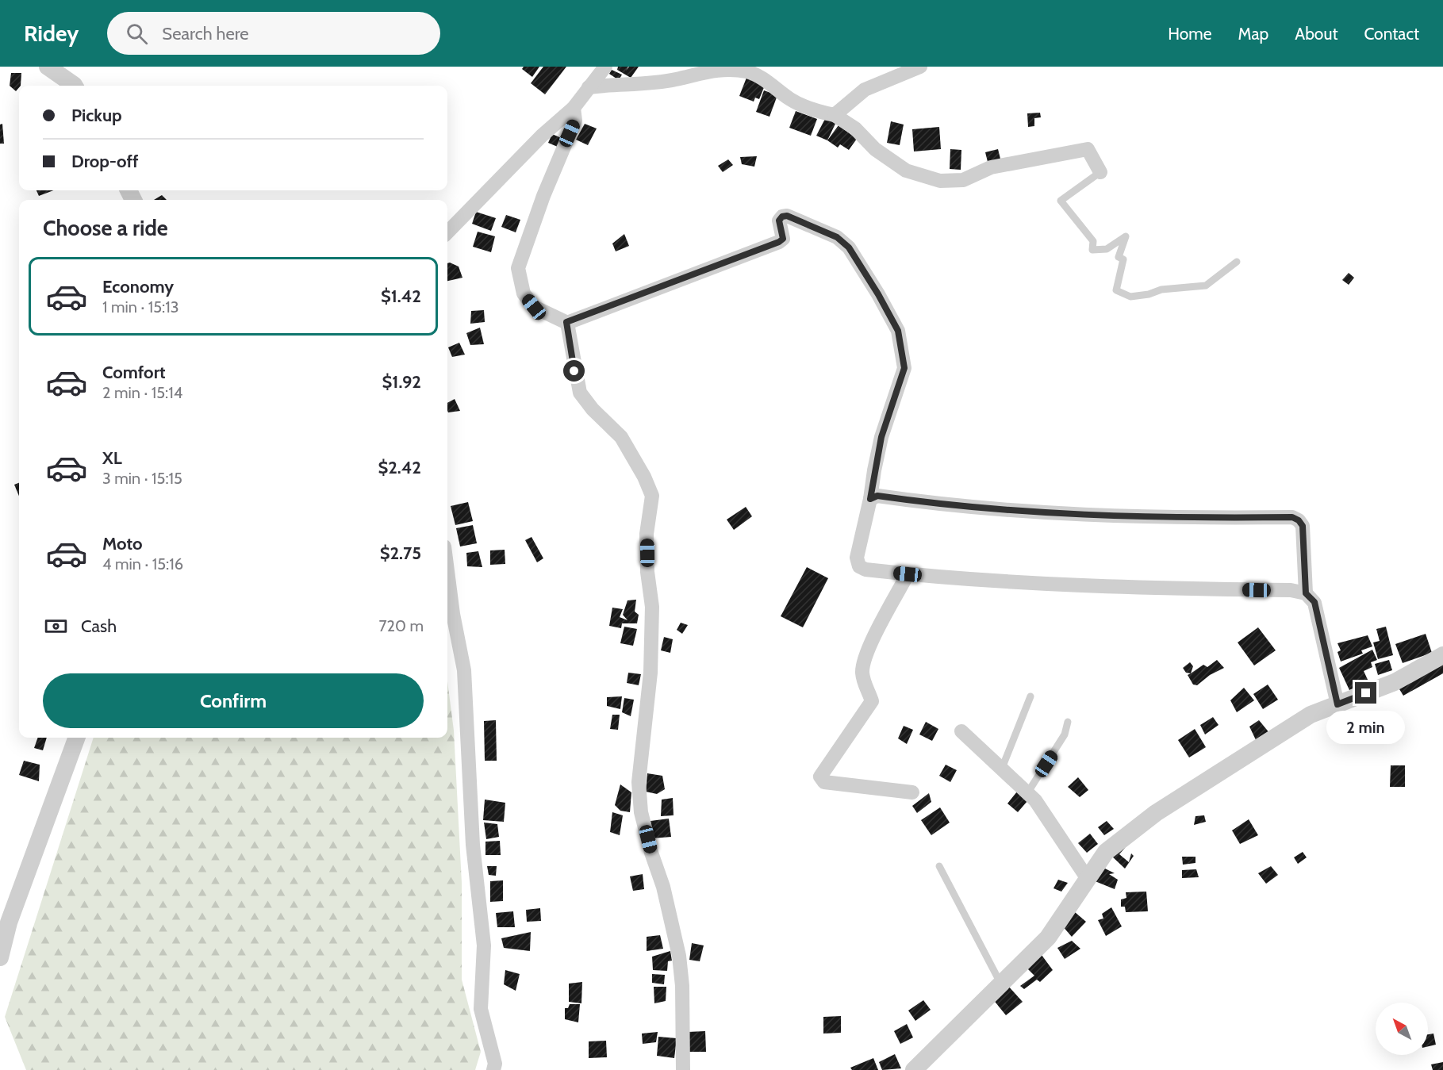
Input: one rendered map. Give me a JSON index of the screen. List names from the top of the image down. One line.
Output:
{"north":"top left","page":{"header":"Ridey","search":"Search here","nav":["Home","Map","About","Contact"],"banner":["Pickup","Drop-off"],"heading":"Choose a ride","list":[{"name":"Economy","note":"1 min · 15:13","value":"$1.42"},{"name":"Comfort","note":"2 min · 15:14","value":"$1.92"},{"name":"XL","note":"3 min · 15:15","value":"$2.42"},{"name":"Moto","note":"4 min · 15:16","value":"$2.75"}],"pay":["Cash","720 m"],"buttons":"Confirm","bubble":"2 min"}}
